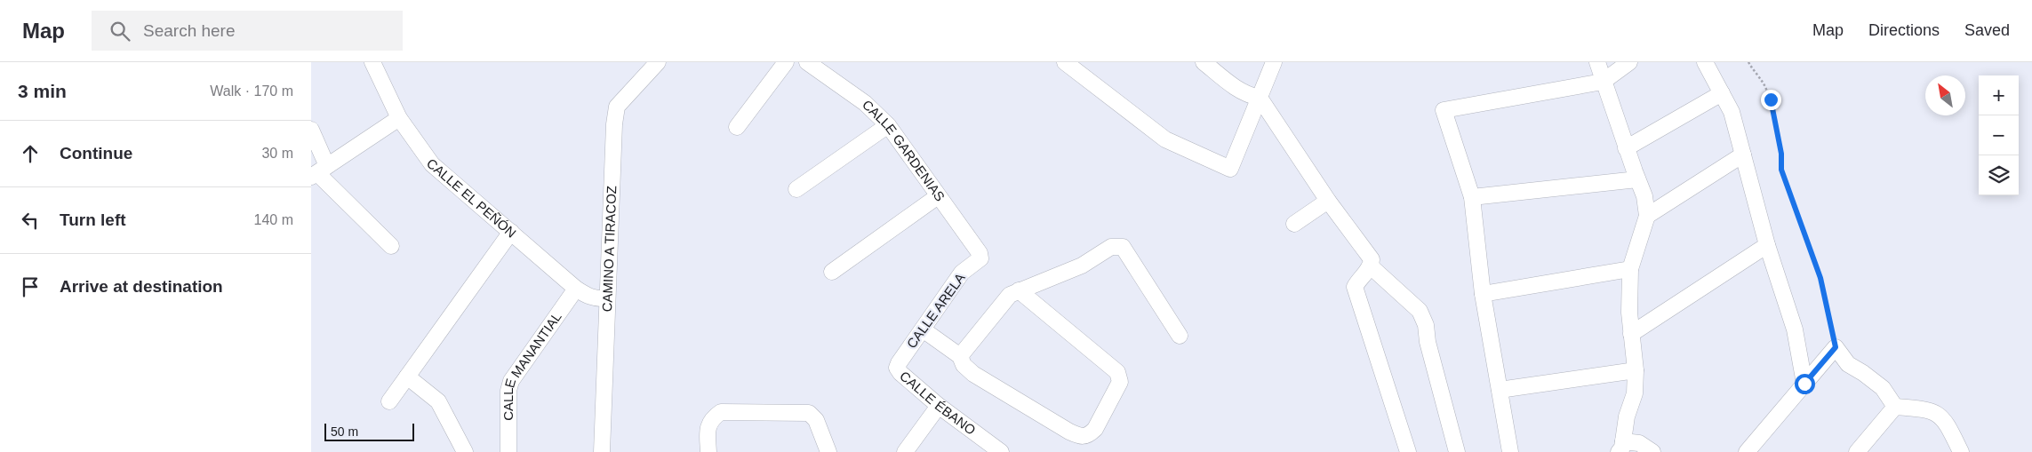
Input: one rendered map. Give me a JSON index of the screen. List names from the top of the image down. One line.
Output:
{"streets":{"street":["CALLE GARDENIAS","CALLE EL PEÑÓN","CAMINO A TIRACOZ","CALLE ARELA","CALLE MANANTIAL","CALLE ÉBANO"]},"crossings":[["CALLE GARDENIAS","CALLE ARELA"],["CALLE EL PEÑÓN","CAMINO A TIRACOZ"],["CALLE EL PEÑÓN","CALLE MANANTIAL"],["CALLE ARELA","CALLE ÉBANO"]],"scale_bar":"50 m","north":"top left","page":{"header":"Map","search":"Search here","nav":["Map","Directions","Saved"],"heading":["3 min","Walk · 170 m"],"map_buttons":["+","−"],"list":[["Continue","30 m"],["Turn left","140 m"],"Arrive at destination"],"scale":"50 m"}}
